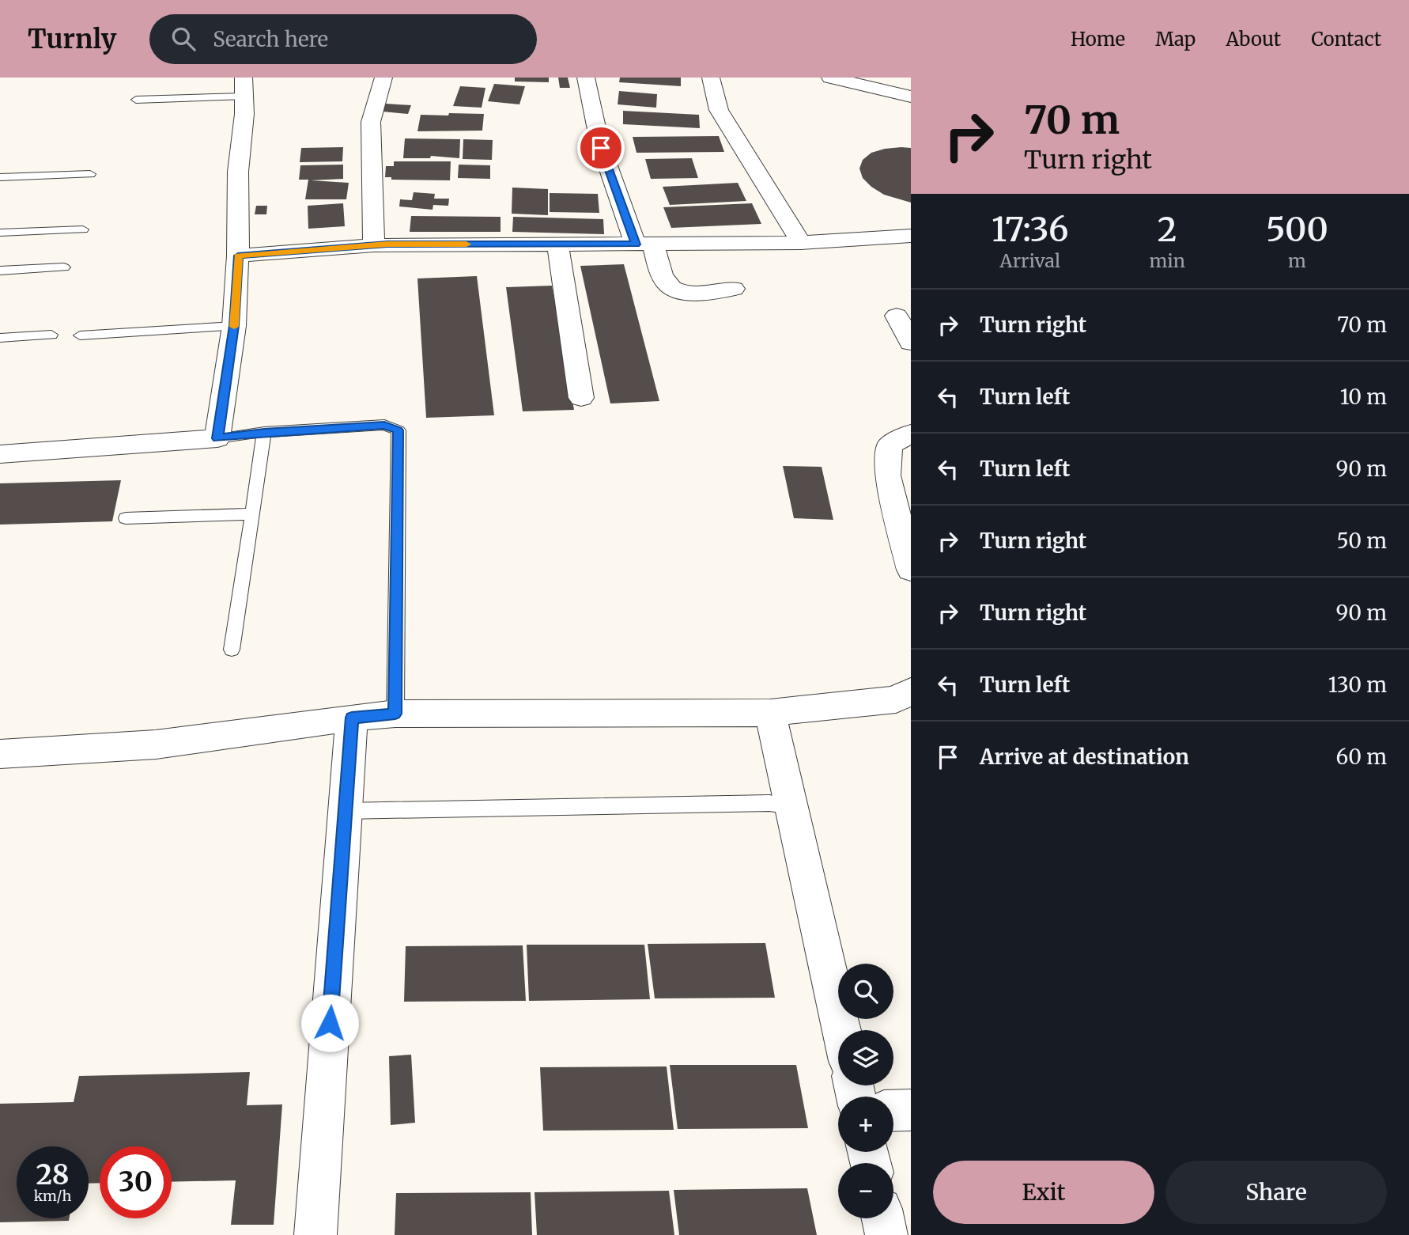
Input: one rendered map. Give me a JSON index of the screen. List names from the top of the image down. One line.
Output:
{"page":{"header":"Turnly","search":"Search here","nav":["Home","Map","About","Contact"],"turn":["70 m","Turn right"],"eta":["17:36","Arrival","2","min","500","m"],"list":[{"name":"Turn right","value":"70 m"},{"name":"Turn left","value":"10 m"},{"name":"Turn left","value":"90 m"},{"name":"Turn right","value":"50 m"},{"name":"Turn right","value":"90 m"},{"name":"Turn left","value":"130 m"},{"name":"Arrive at destination","value":"60 m"}],"map_buttons":["+","−"],"speed":"28 km/h","limit":"30","buttons":["Exit","Share"]}}
